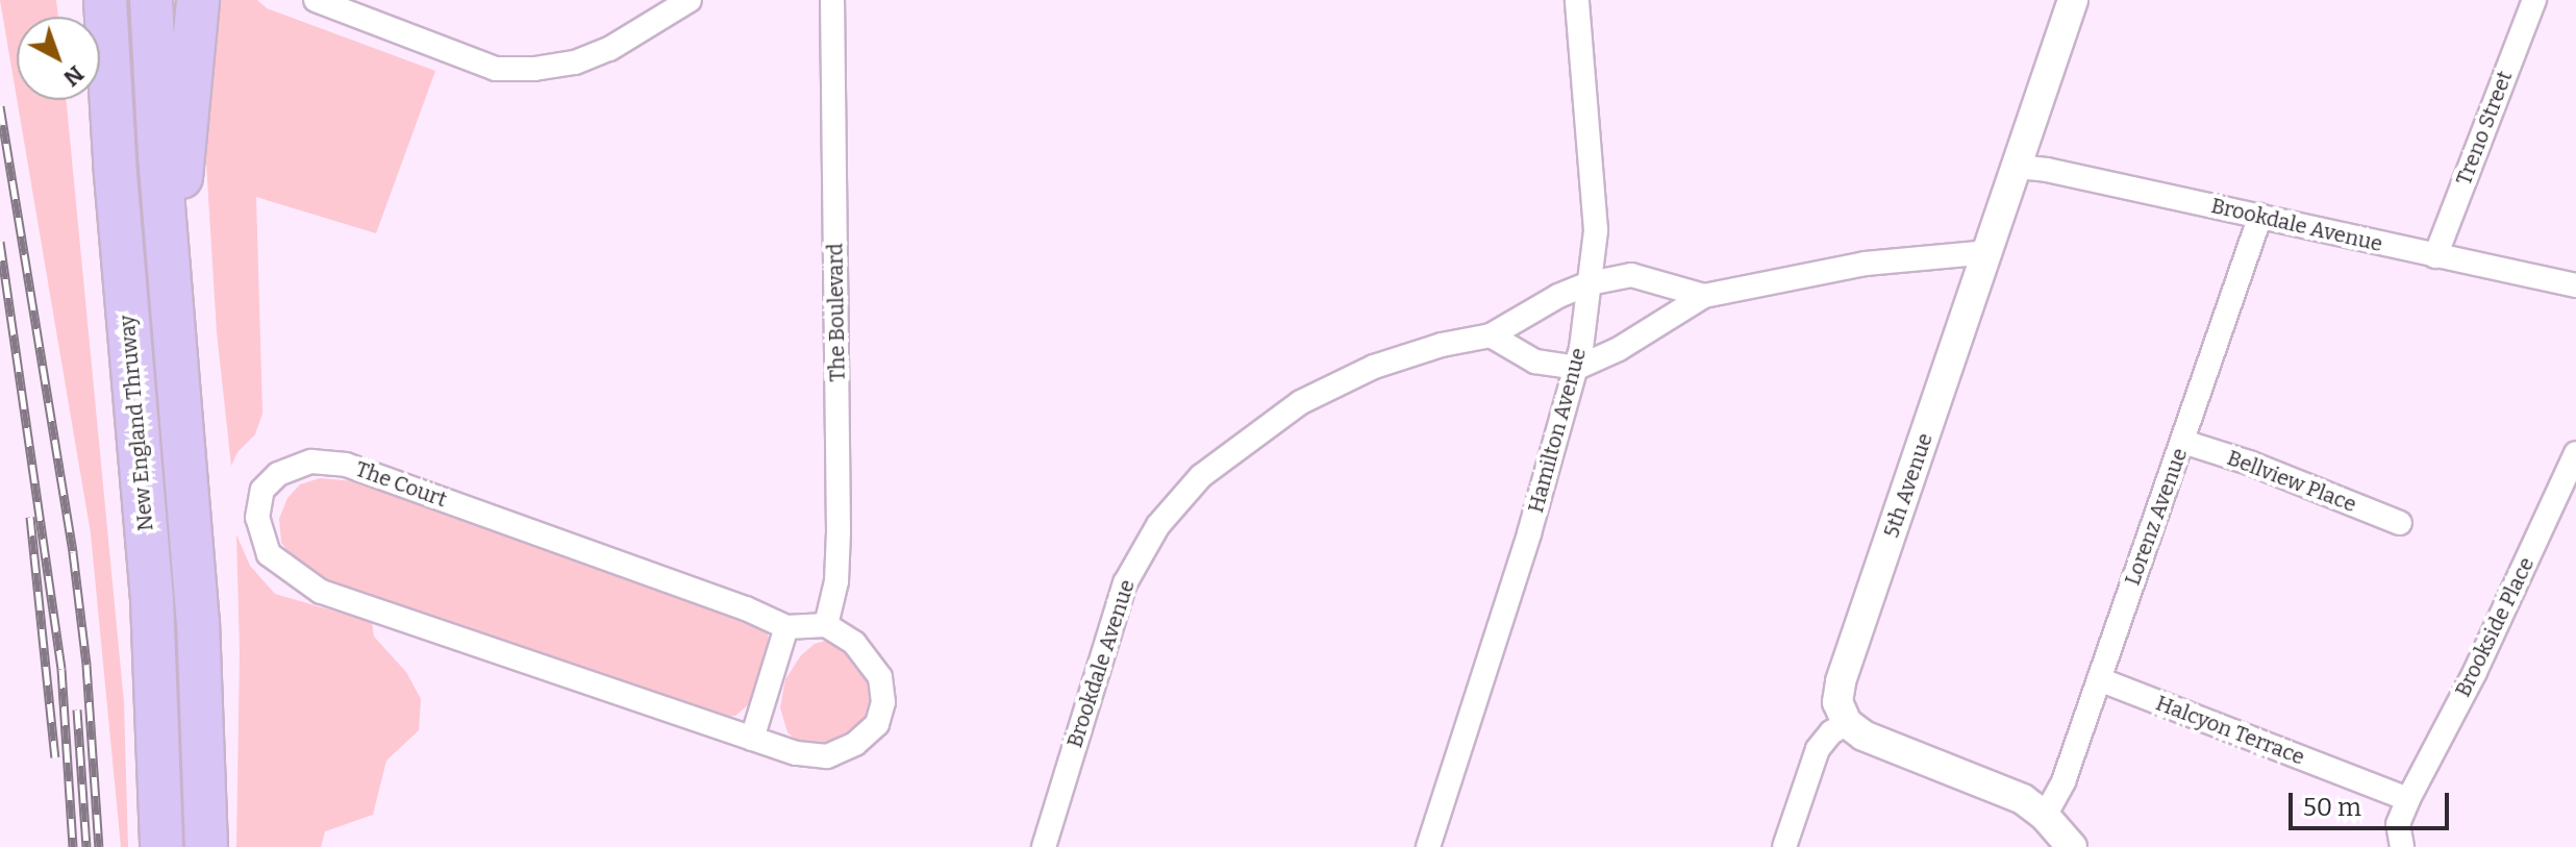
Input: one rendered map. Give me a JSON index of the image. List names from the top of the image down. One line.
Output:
{"streets":{"highway":["New England Thruway"],"street":["Treno Street","Brookdale Avenue","The Boulevard","Hamilton Avenue","Bellview Place","The Court","5th Avenue","Lorenz Avenue","Brookside Place","Halcyon Terrace"]},"crossings":[["Treno Street","Brookdale Avenue"],["Brookdale Avenue","Hamilton Avenue"],["Brookdale Avenue","5th Avenue"],["Brookdale Avenue","Lorenz Avenue"],["The Boulevard","The Court"],["Bellview Place","Lorenz Avenue"],["Lorenz Avenue","Halcyon Terrace"],["Brookside Place","Halcyon Terrace"]],"scale_bar":"50 m","north":"bottom right"}
